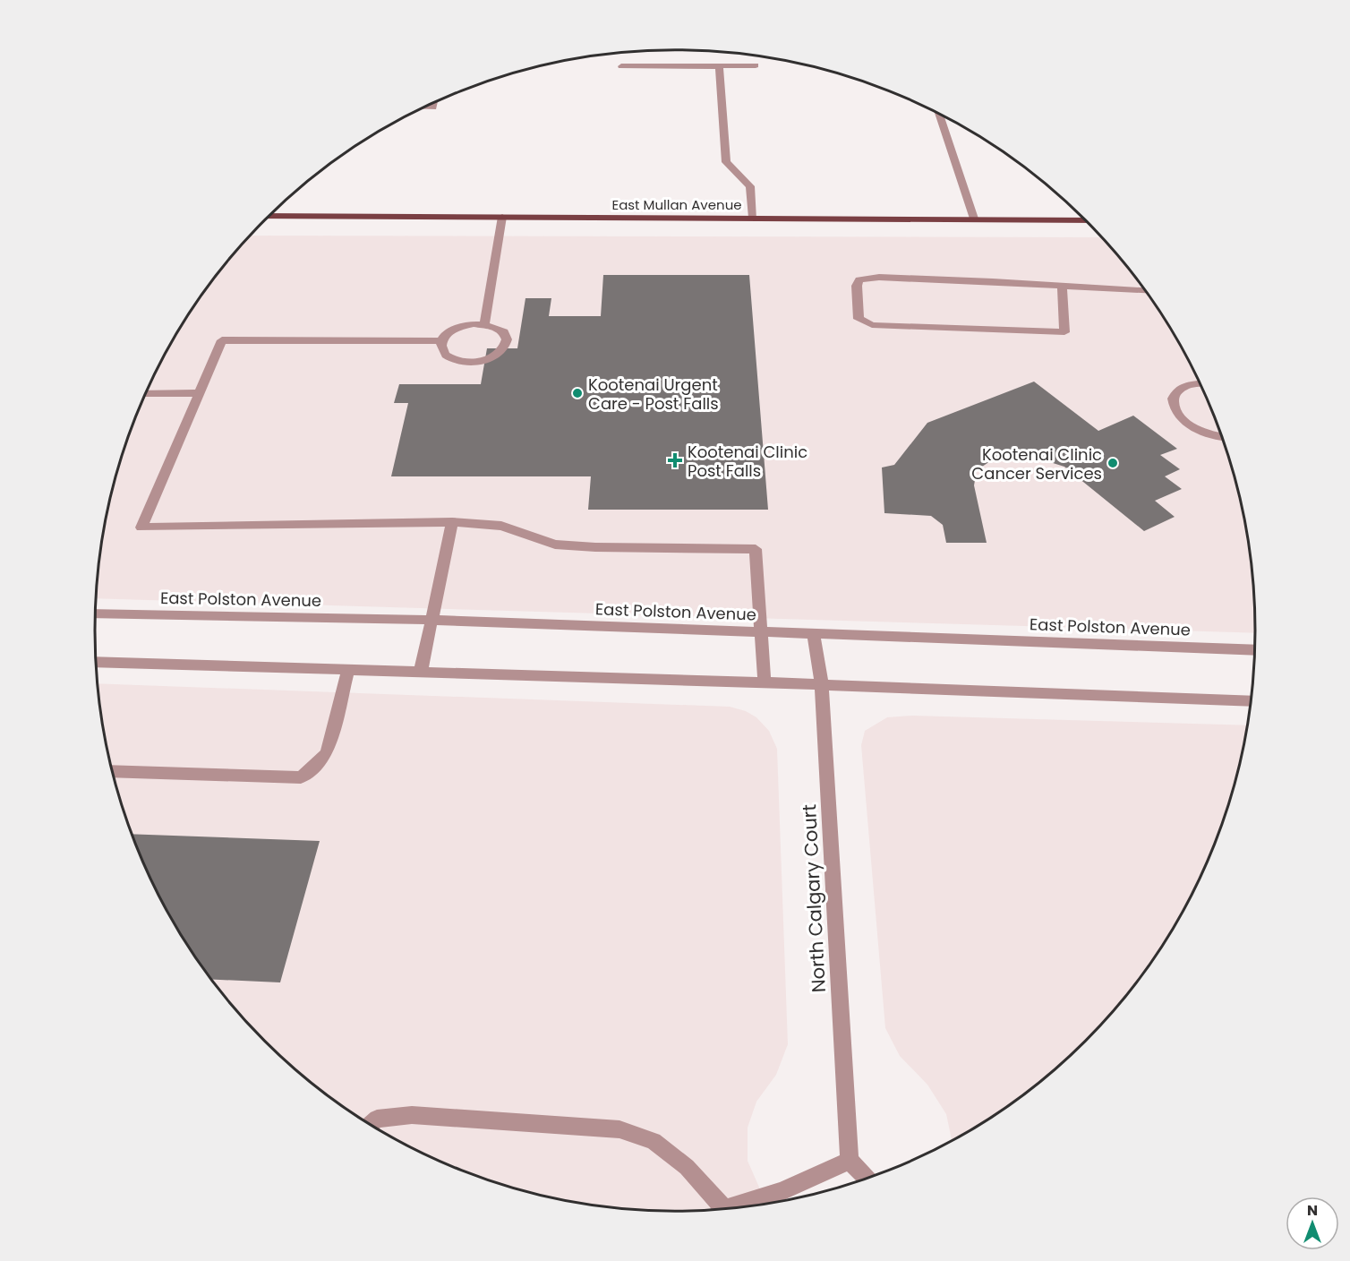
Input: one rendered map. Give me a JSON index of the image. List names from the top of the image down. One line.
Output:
{"streets":{"main road":["East Mullan Avenue"],"street":["East Polston Avenue","North Calgary Court"]},"crossings":[["East Polston Avenue","North Calgary Court"]],"places":{"other":["Kootenai Urgent Care - Post Falls","Kootenai Clinic Cancer Services"],"health":["Kootenai Clinic Post Falls"]},"north":"top"}
